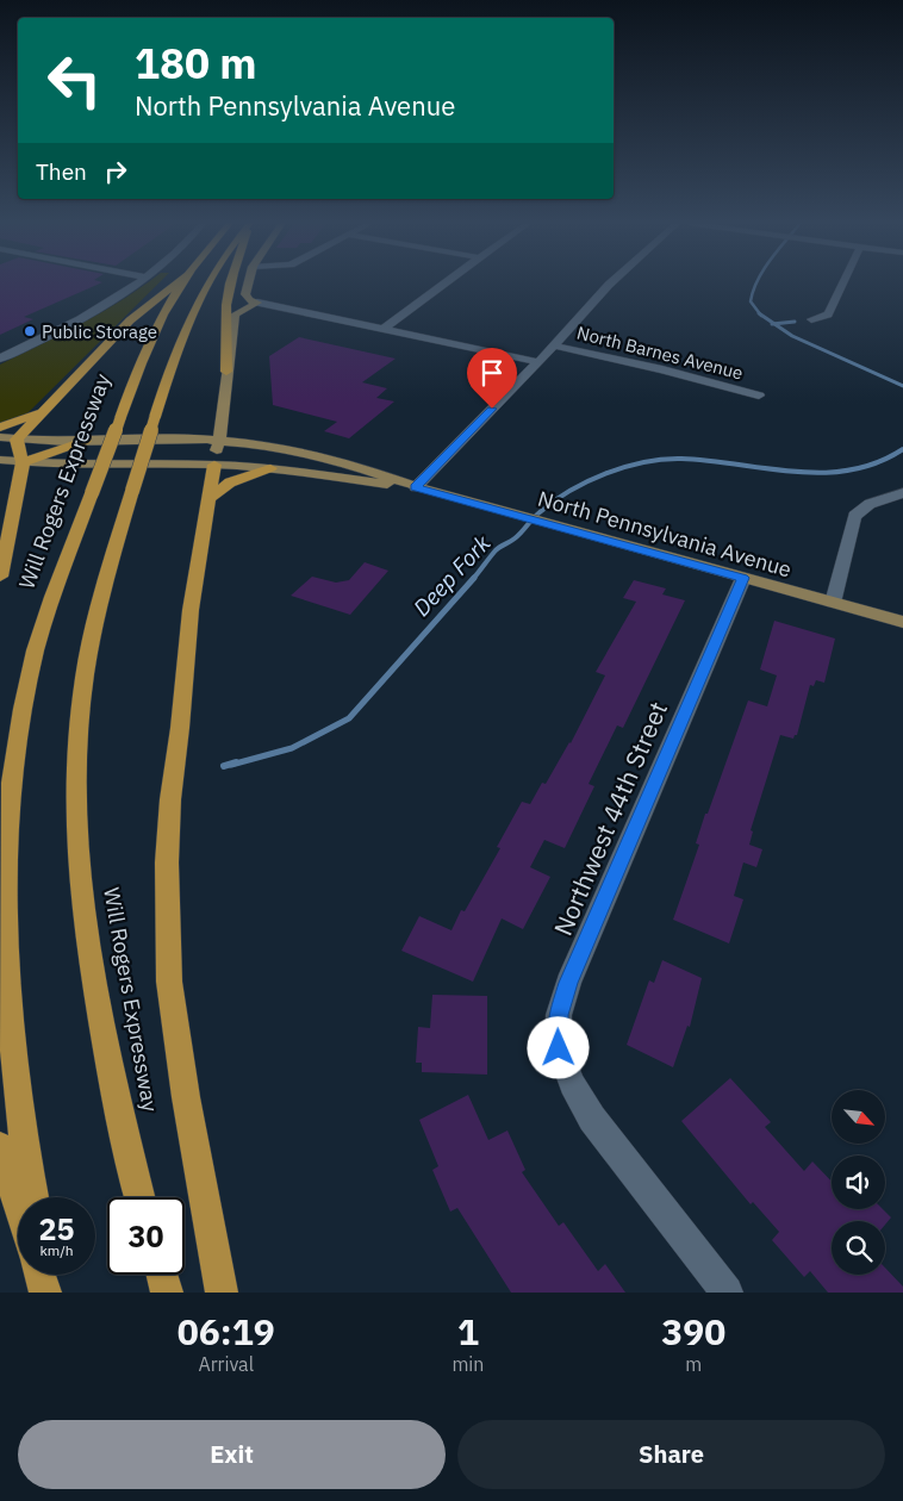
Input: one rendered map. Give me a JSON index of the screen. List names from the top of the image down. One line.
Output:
{"streets":{"highway":["Will Rogers Expressway"],"main road":["North Pennsylvania Avenue"],"street":["North Barnes Avenue","Northwest 44th Street"]},"crossings":[["North Pennsylvania Avenue","Northwest 44th Street"]],"water":["Deep Fork"],"places":["Public Storage"],"north":"bottom right","page":{"turn":["180 m","North Pennsylvania Avenue"],"then":"Then","speed":"25 km/h","limit":"30","eta":["06:19","Arrival","1","min","390","m"],"buttons":["Exit","Share"]}}
